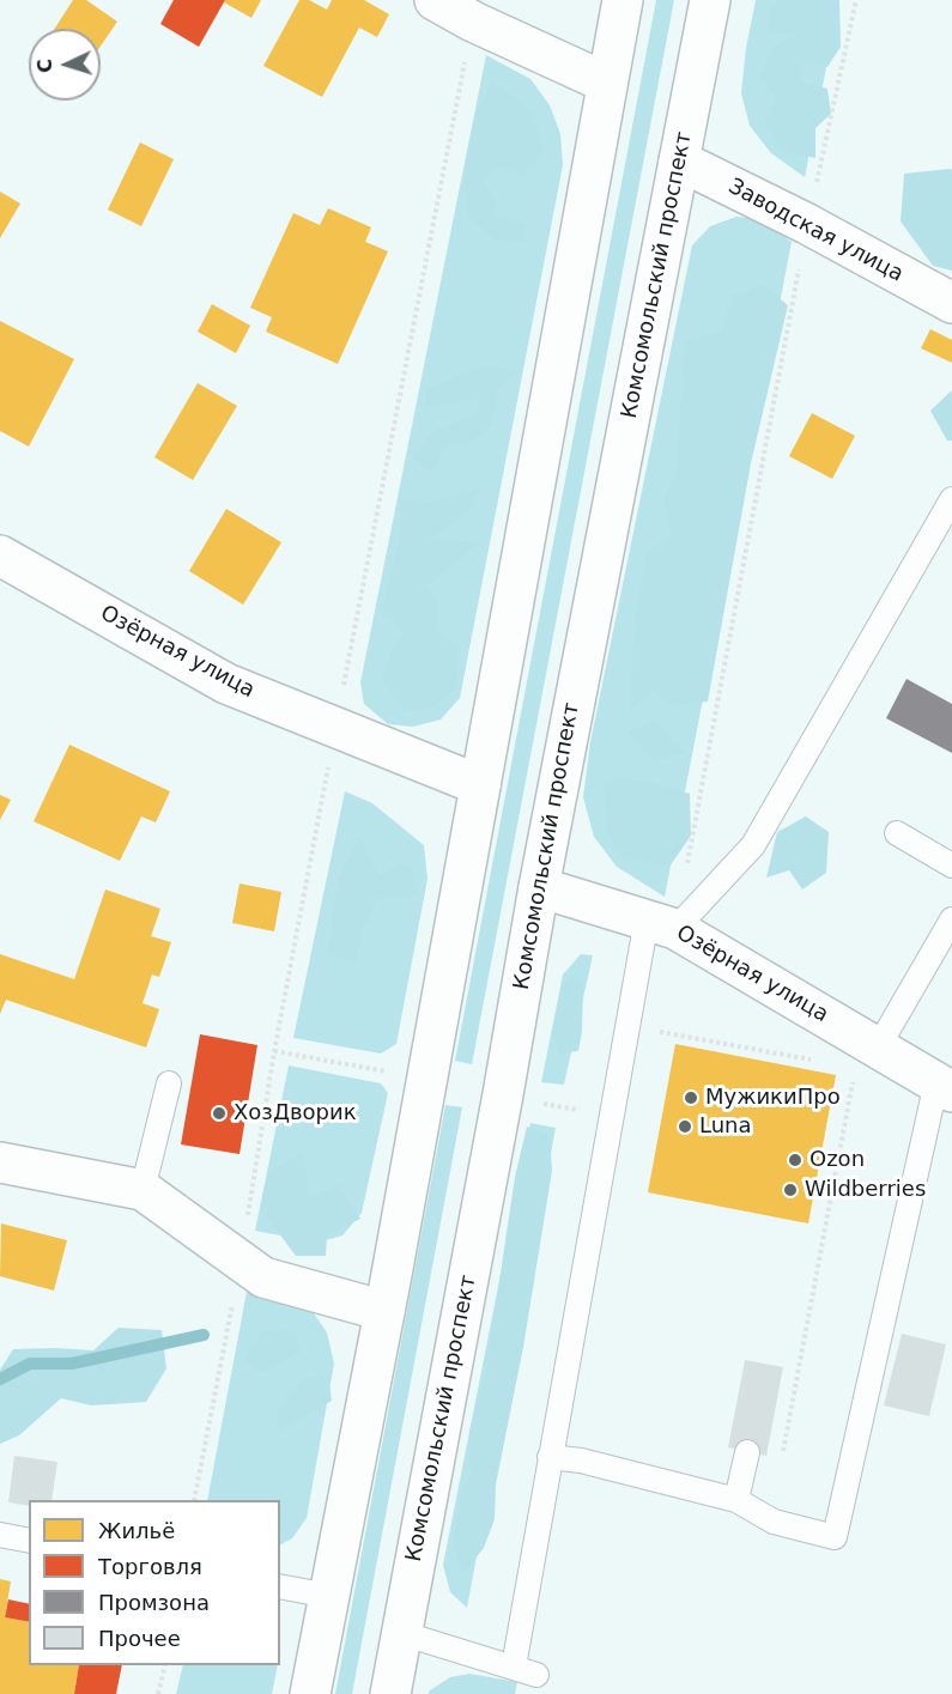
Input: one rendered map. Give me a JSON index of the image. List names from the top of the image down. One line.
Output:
{"streets":{"main road":["Заводская улица","Комсомольский проспект","Озёрная улица"]},"crossings":[["Заводская улица","Комсомольский проспект"],["Комсомольский проспект","Озёрная улица"]],"places":["МужикиПро","ХозДворик","Luna","Ozon","Wildberries"],"legend":["Жильё","Торговля","Промзона","Прочее"],"north":"left"}
